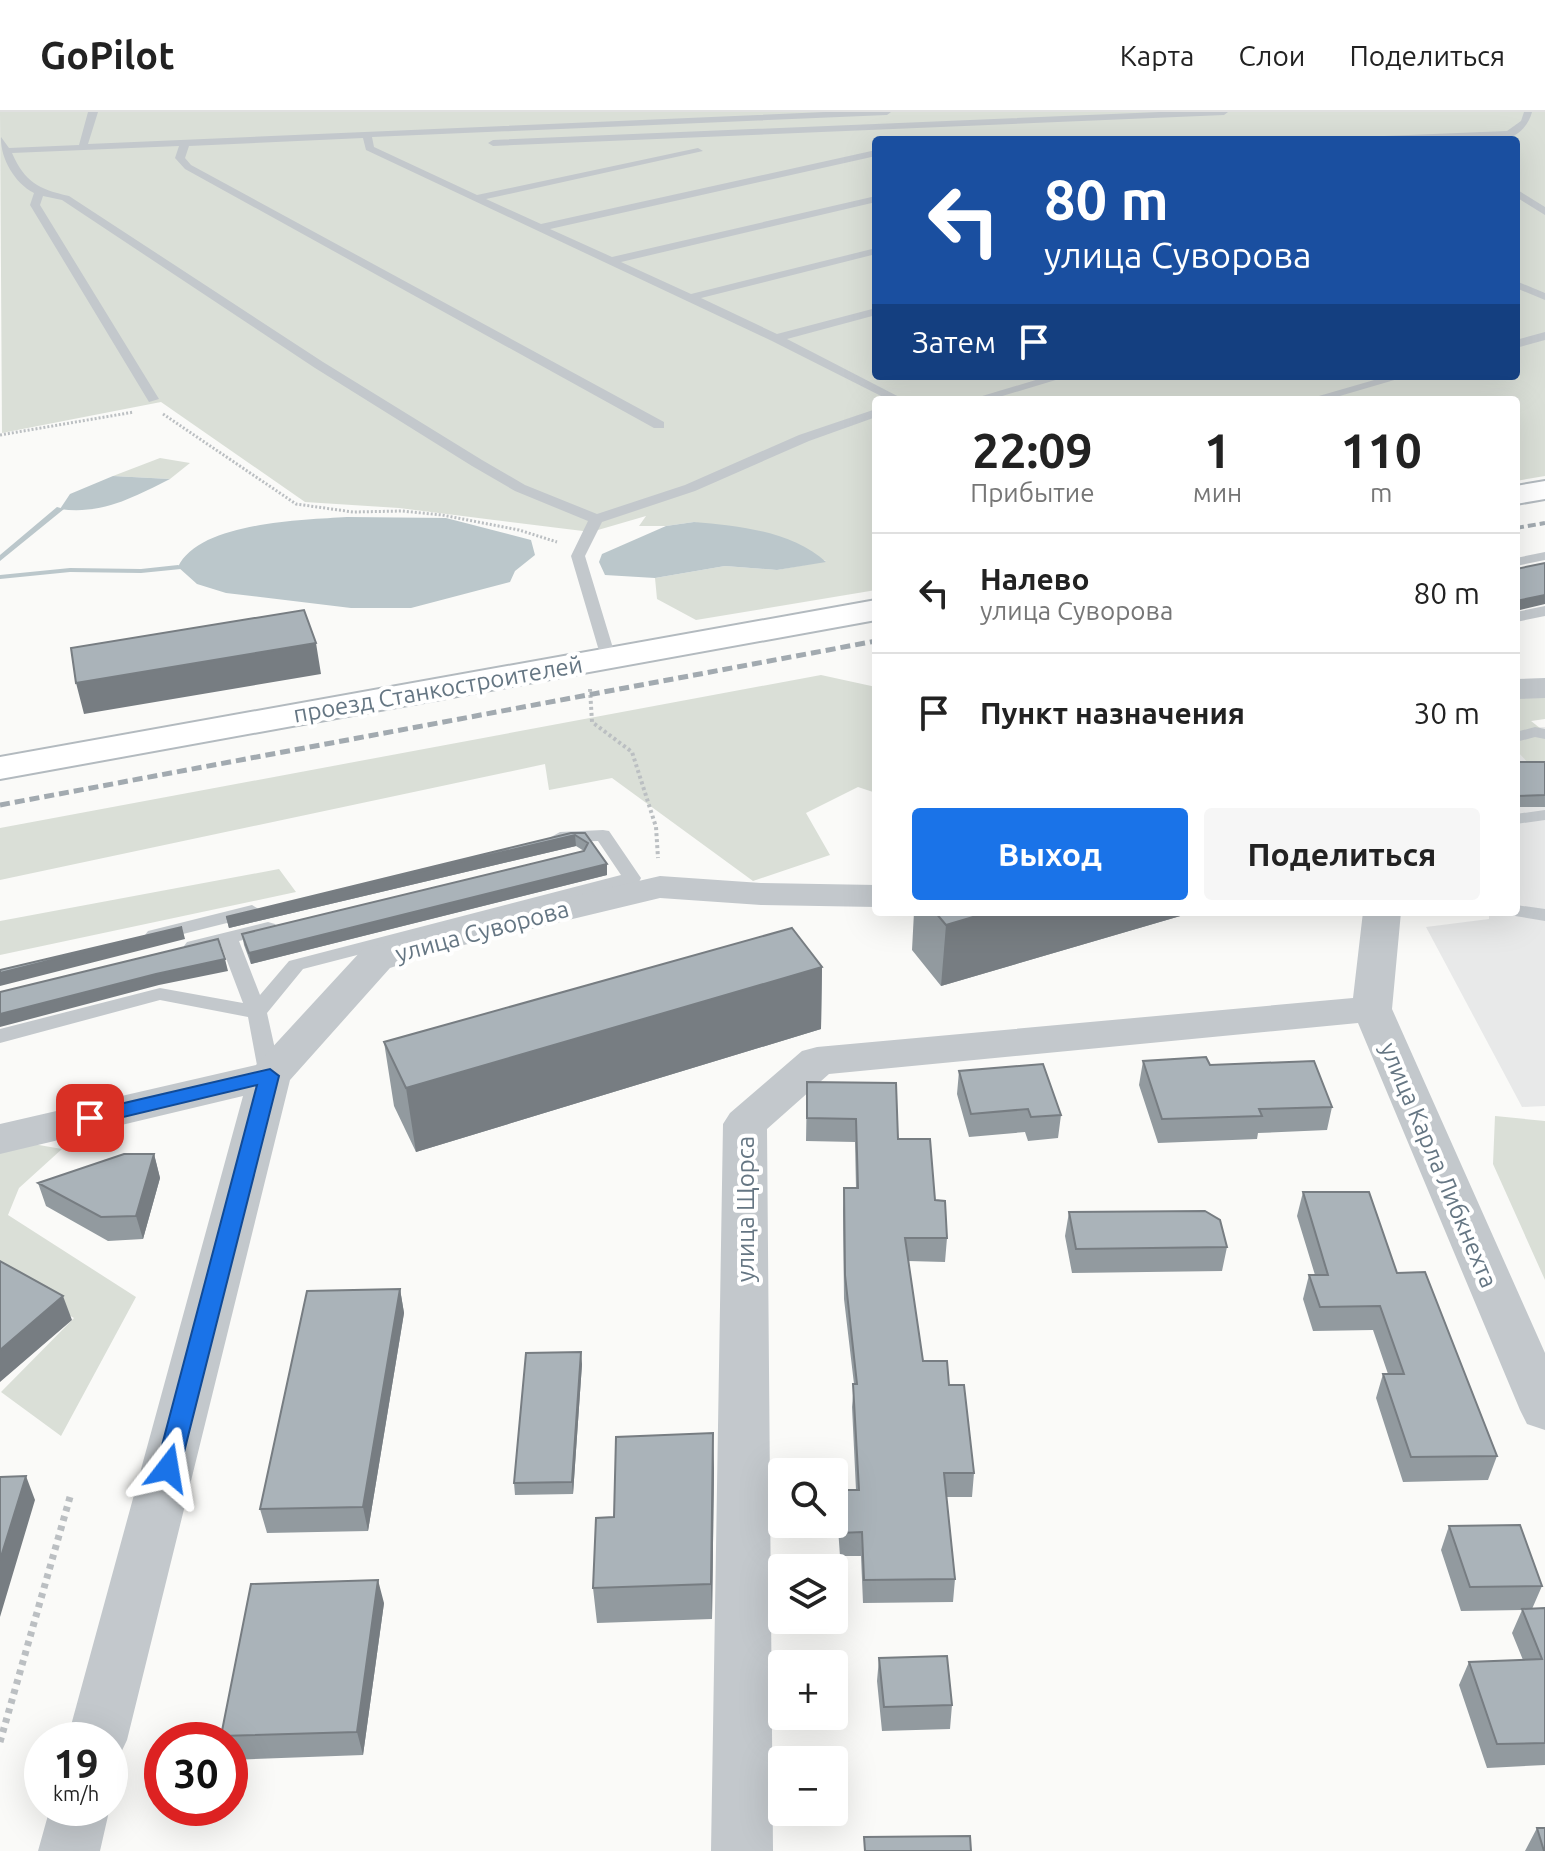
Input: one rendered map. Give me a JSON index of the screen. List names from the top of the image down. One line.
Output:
{"streets":{"main road":["проезд Станкостроителей"],"street":["улица Суворова","улица Карла Либкнехта","улица Щорса"]},"crossings":[["улица Карла Либкнехта","улица Щорса"]],"page":{"header":"GoPilot","nav":["Карта","Слои","Поделиться"],"turn":["80 m","улица Суворова"],"then":"Затем","eta":["22:09","Прибытие","1","мин","110","m"],"list":[{"name":"Налево","note":"улица Суворова","value":"80 m"},{"name":"Пункт назначения","value":"30 m"}],"buttons":["Выход","Поделиться"],"map_buttons":["+","−"],"speed":"19 km/h","limit":"30"}}
